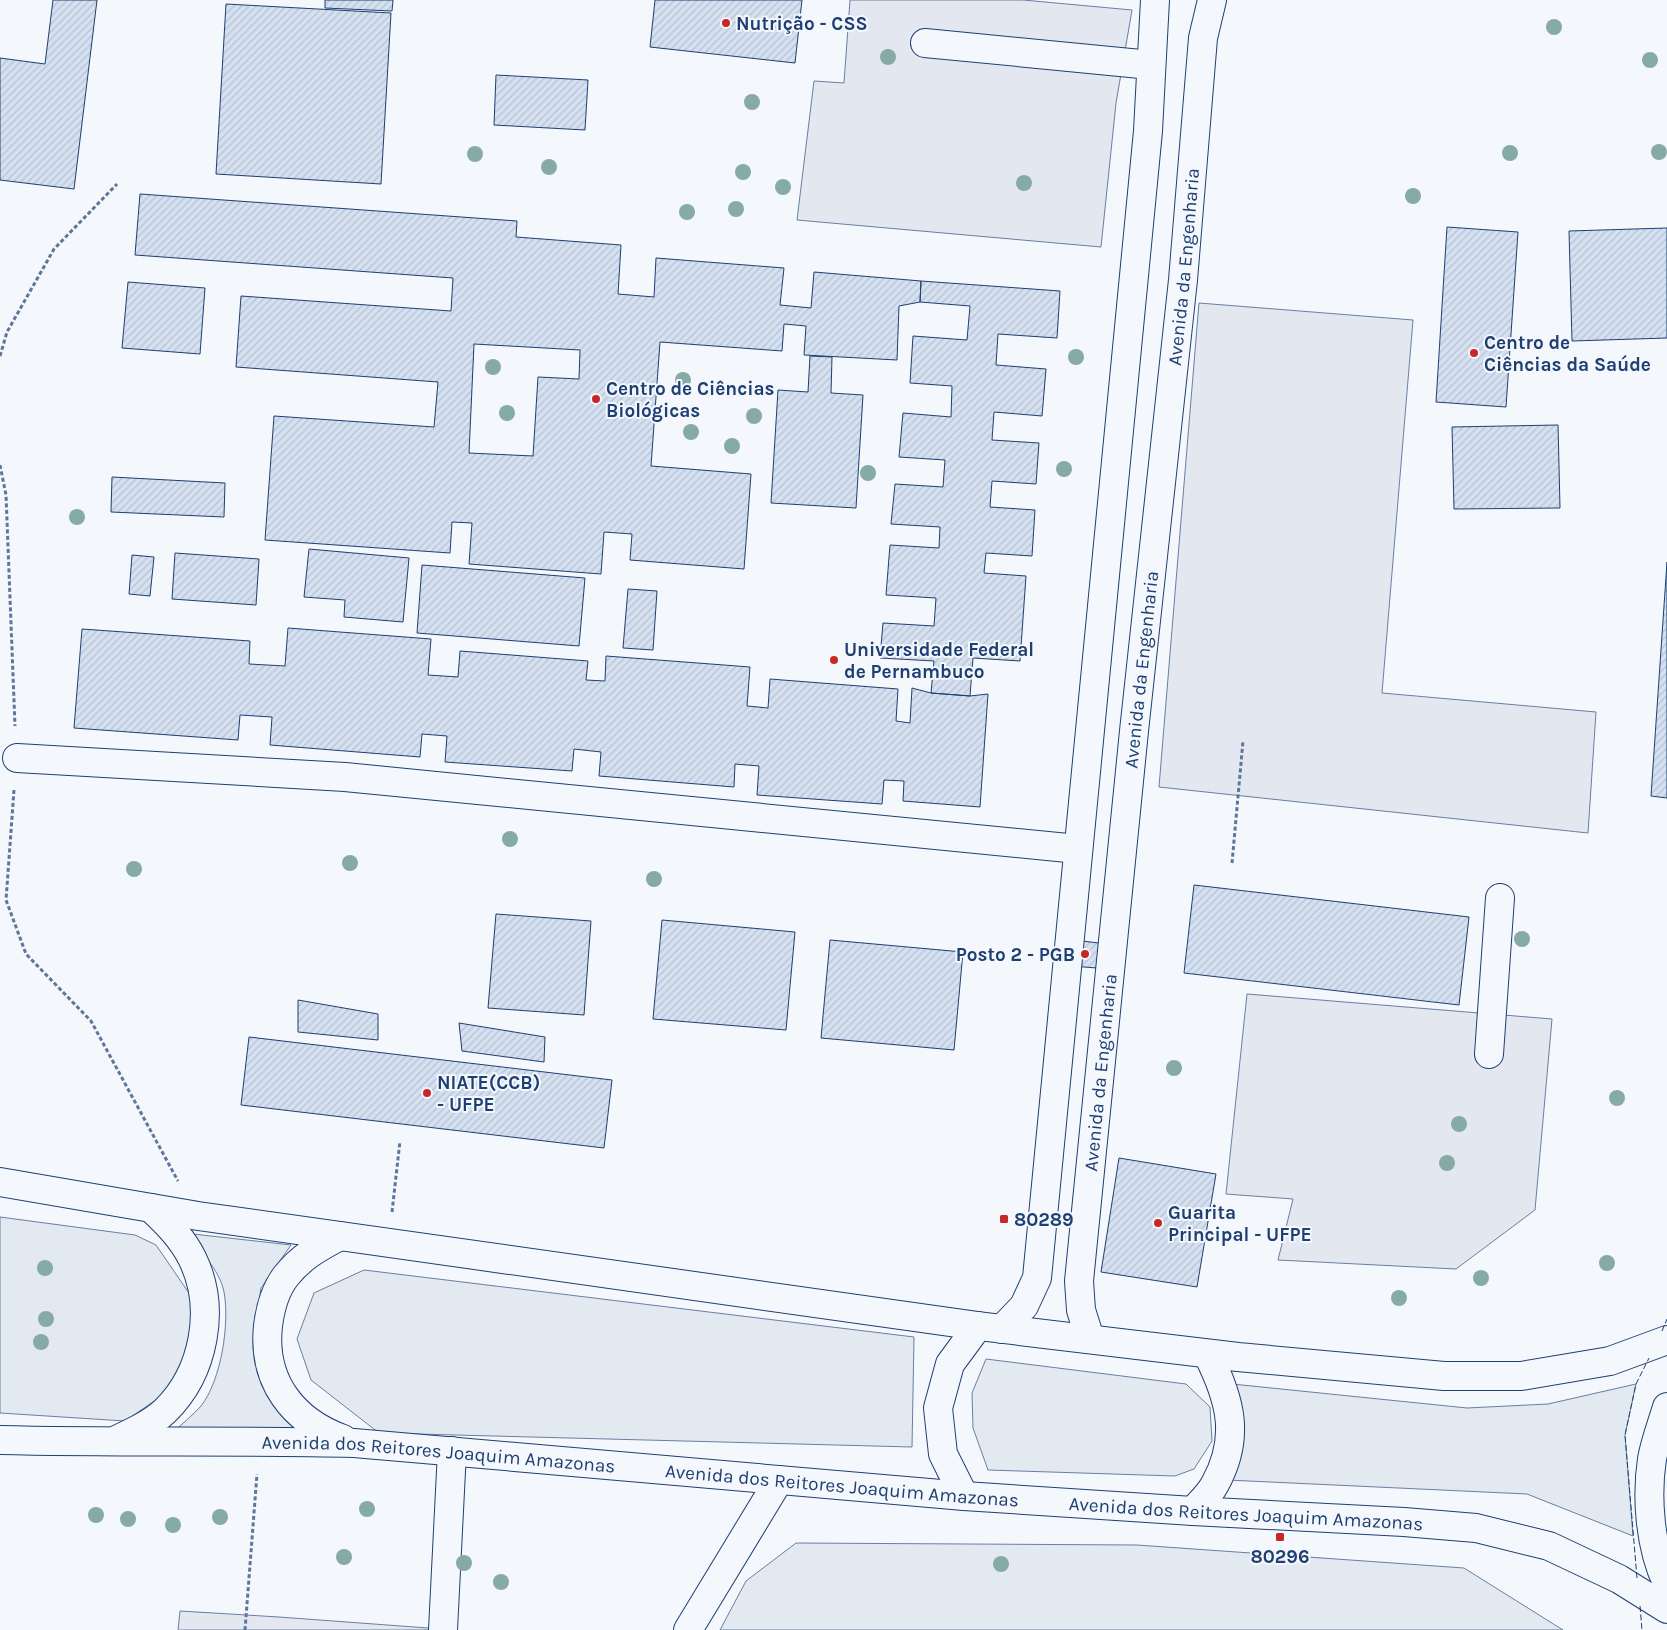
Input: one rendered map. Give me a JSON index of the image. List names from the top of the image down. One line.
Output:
{"streets":{"street":["Avenida da Engenharia","Avenida dos Reitores Joaquim Amazonas"]},"places":{"other":["Nutrição - CSS","Centro de Ciências da Saúde","Centro de Ciências Biológicas","Universidade Federal de Pernambuco","Posto 2 - PGB","NIATE(CCB) - UFPE","Guarita Principal - UFPE"],"transit":["80289","80296"]}}
